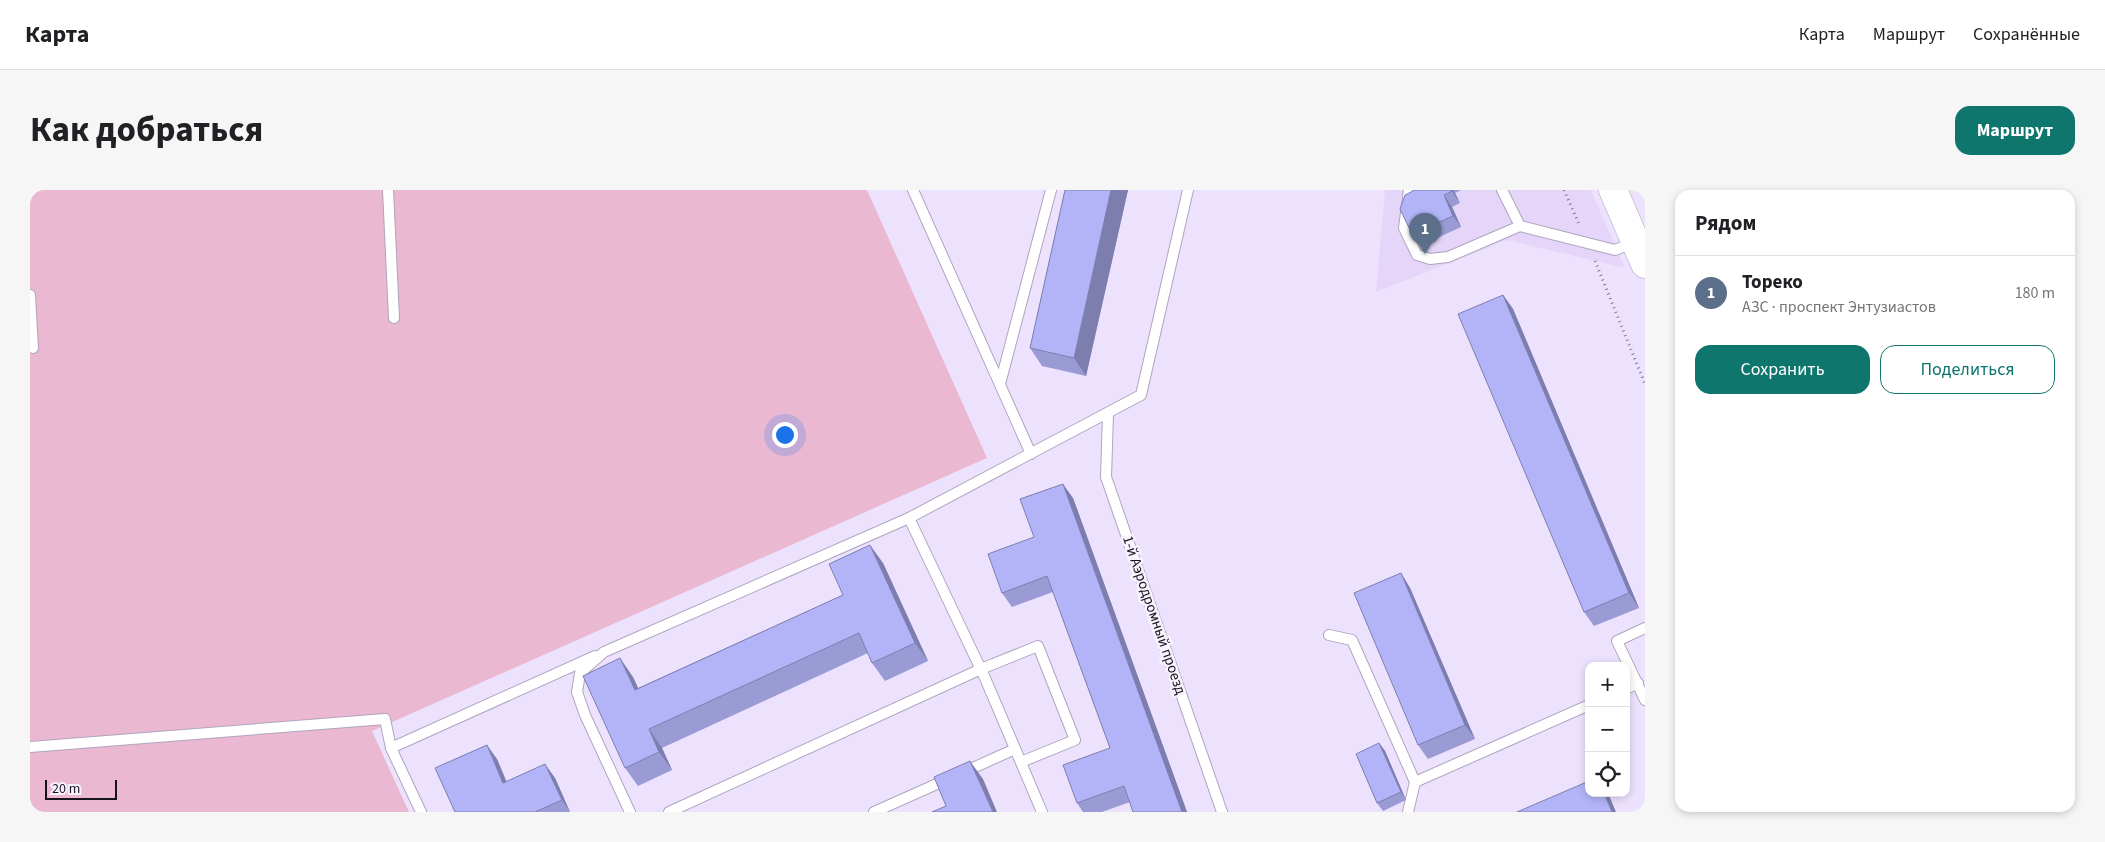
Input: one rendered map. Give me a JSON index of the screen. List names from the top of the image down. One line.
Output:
{"streets":{"lane":["1-й Аэродромный проезд"]},"scale_bar":"20 m","page":{"header":"Карта","nav":["Карта","Маршрут","Сохранённые"],"title":"Как добраться","buttons":["Маршрут",["Сохранить","Поделиться"]],"heading":"Рядом","pins":"1","list":[{"mark":"1","name":"Тореко","note":"АЗС · проспект Энтузиастов","value":"180 m"}],"map_buttons":["+","−"],"scale":"20 m"}}
